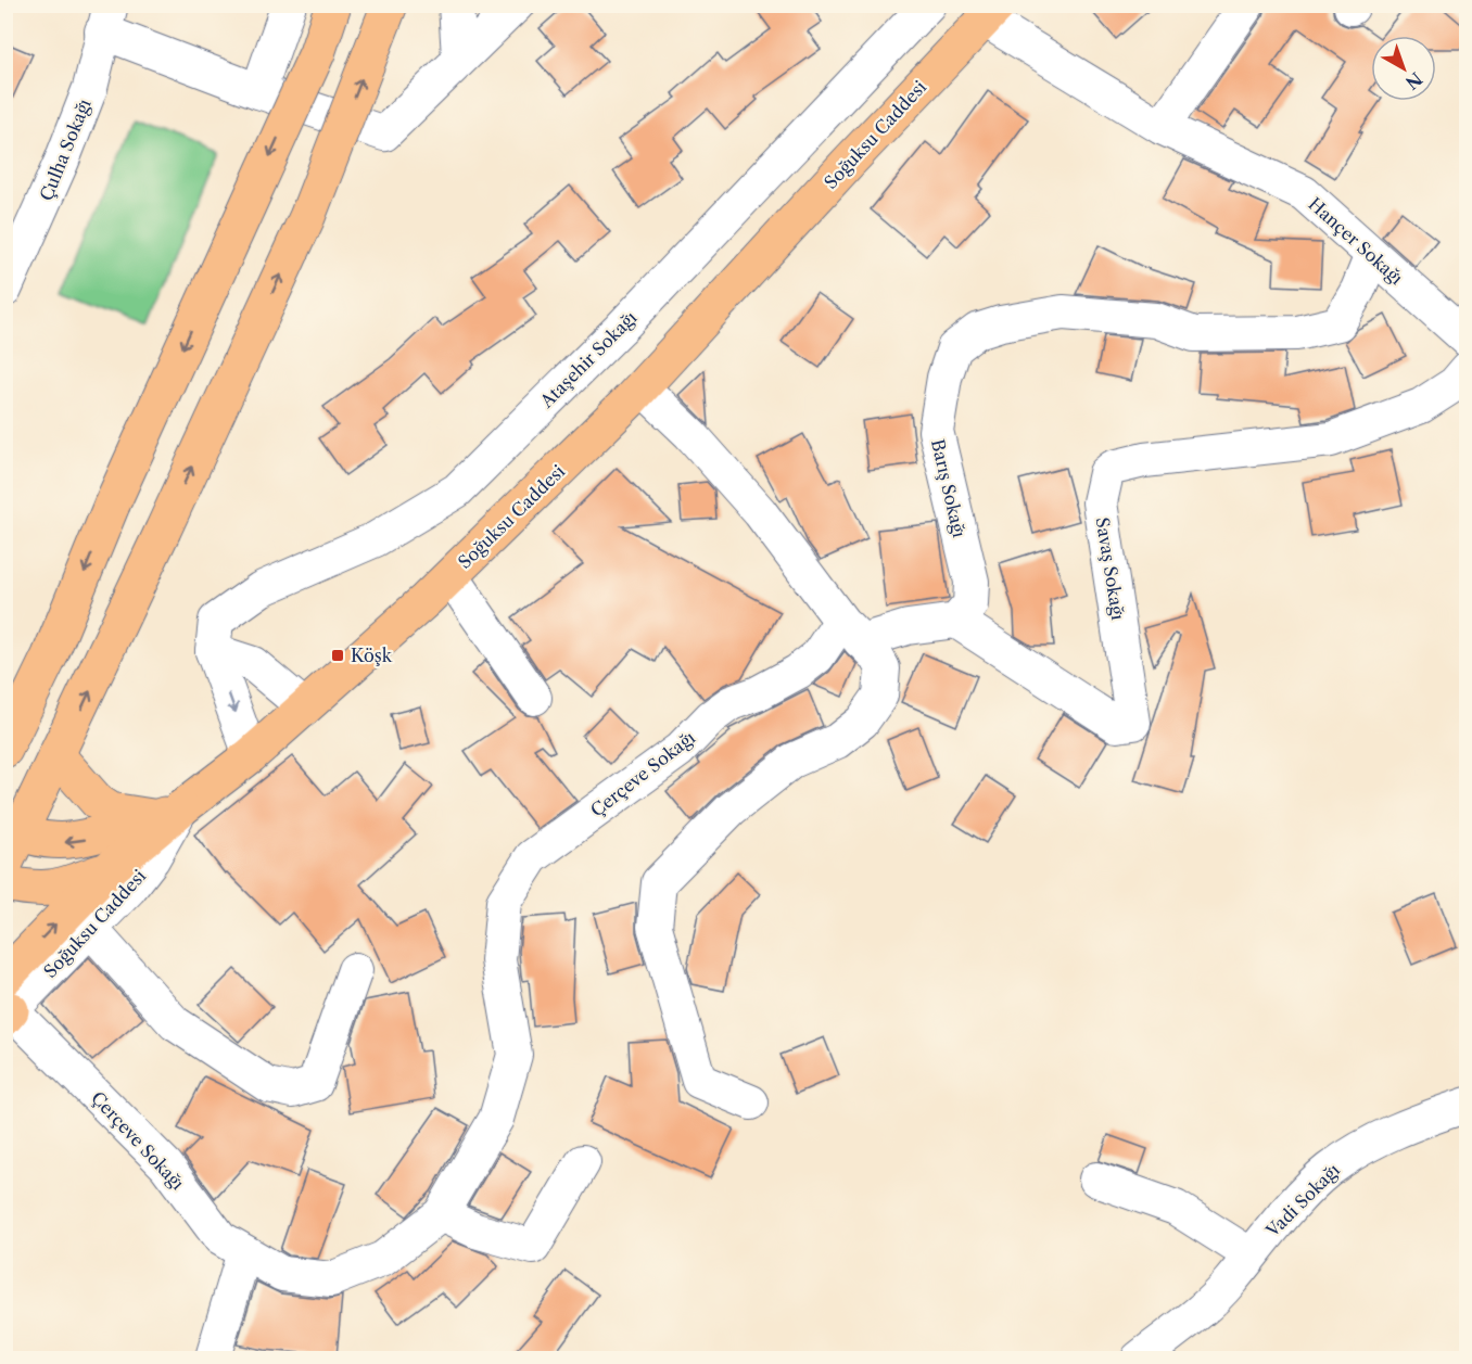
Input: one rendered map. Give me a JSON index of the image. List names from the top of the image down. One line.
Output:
{"streets":{"main road":["Soğuksu Caddesi"],"street":["Çulha Sokağı","Hançer Sokağı","Ataşehir Sokağı","Barış Sokağı","Savaş Sokağı","Çerçeve Sokağı","Vadi Sokağı"]},"crossings":[["Soğuksu Caddesi","Hançer Sokağı"],["Soğuksu Caddesi","Çerçeve Sokağı"],["Hançer Sokağı","Barış Sokağı"],["Barış Sokağı","Savaş Sokağı"]],"places":{"transit":["Köşk"]},"north":"bottom right"}
